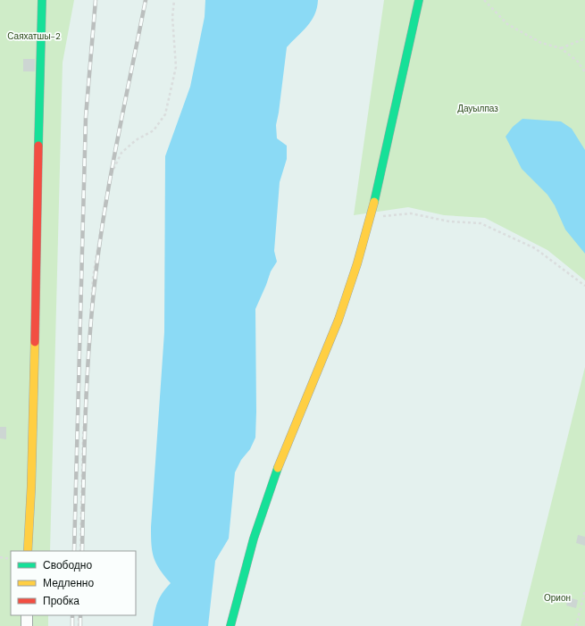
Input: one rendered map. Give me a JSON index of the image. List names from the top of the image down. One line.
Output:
{"parks":["Саяхатшы-2","Дауылпаз","Орион"],"legend":["Свободно","Медленно","Пробка"]}
